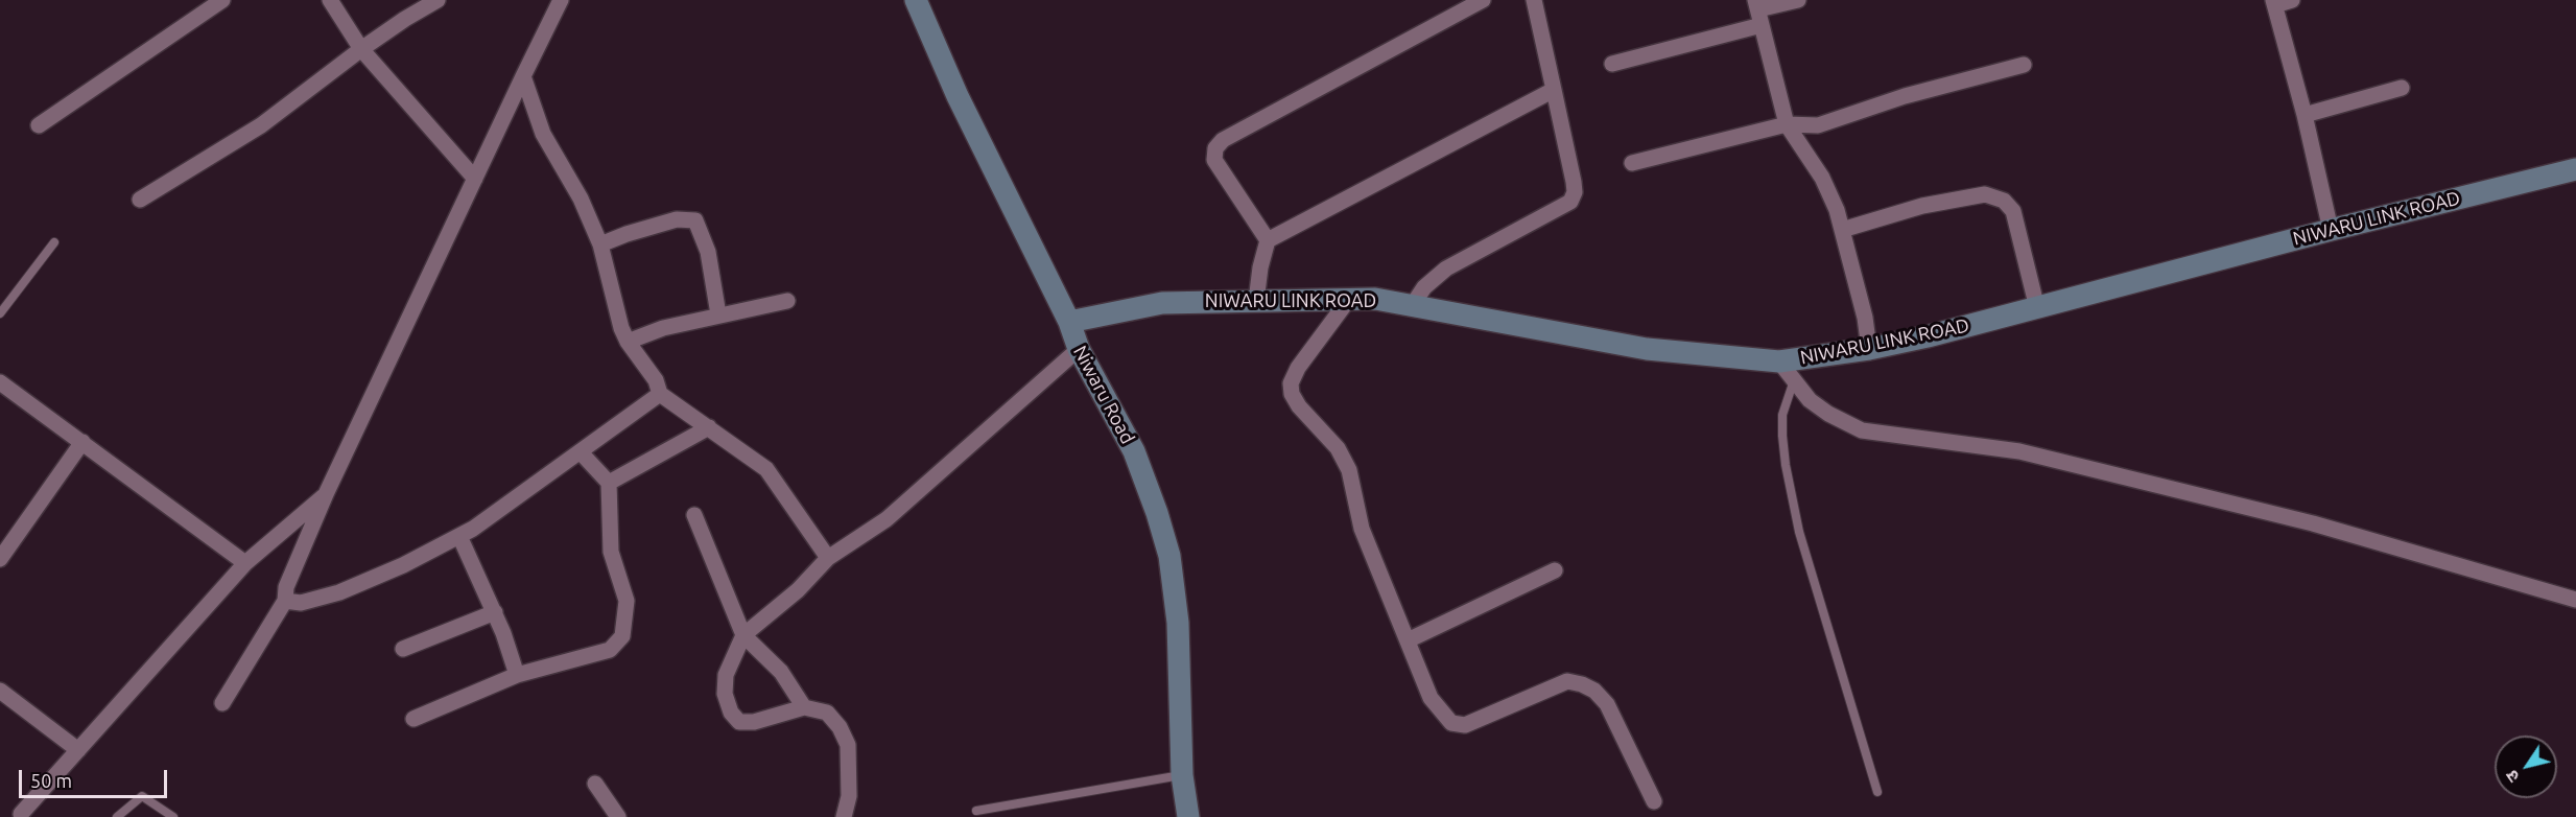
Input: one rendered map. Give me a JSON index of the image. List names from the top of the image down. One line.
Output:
{"streets":{"street":["NIWARU LINK ROAD","Niwaru Road"]},"crossings":[["NIWARU LINK ROAD","Niwaru Road"]],"scale_bar":"50 m","north":"bottom left"}
